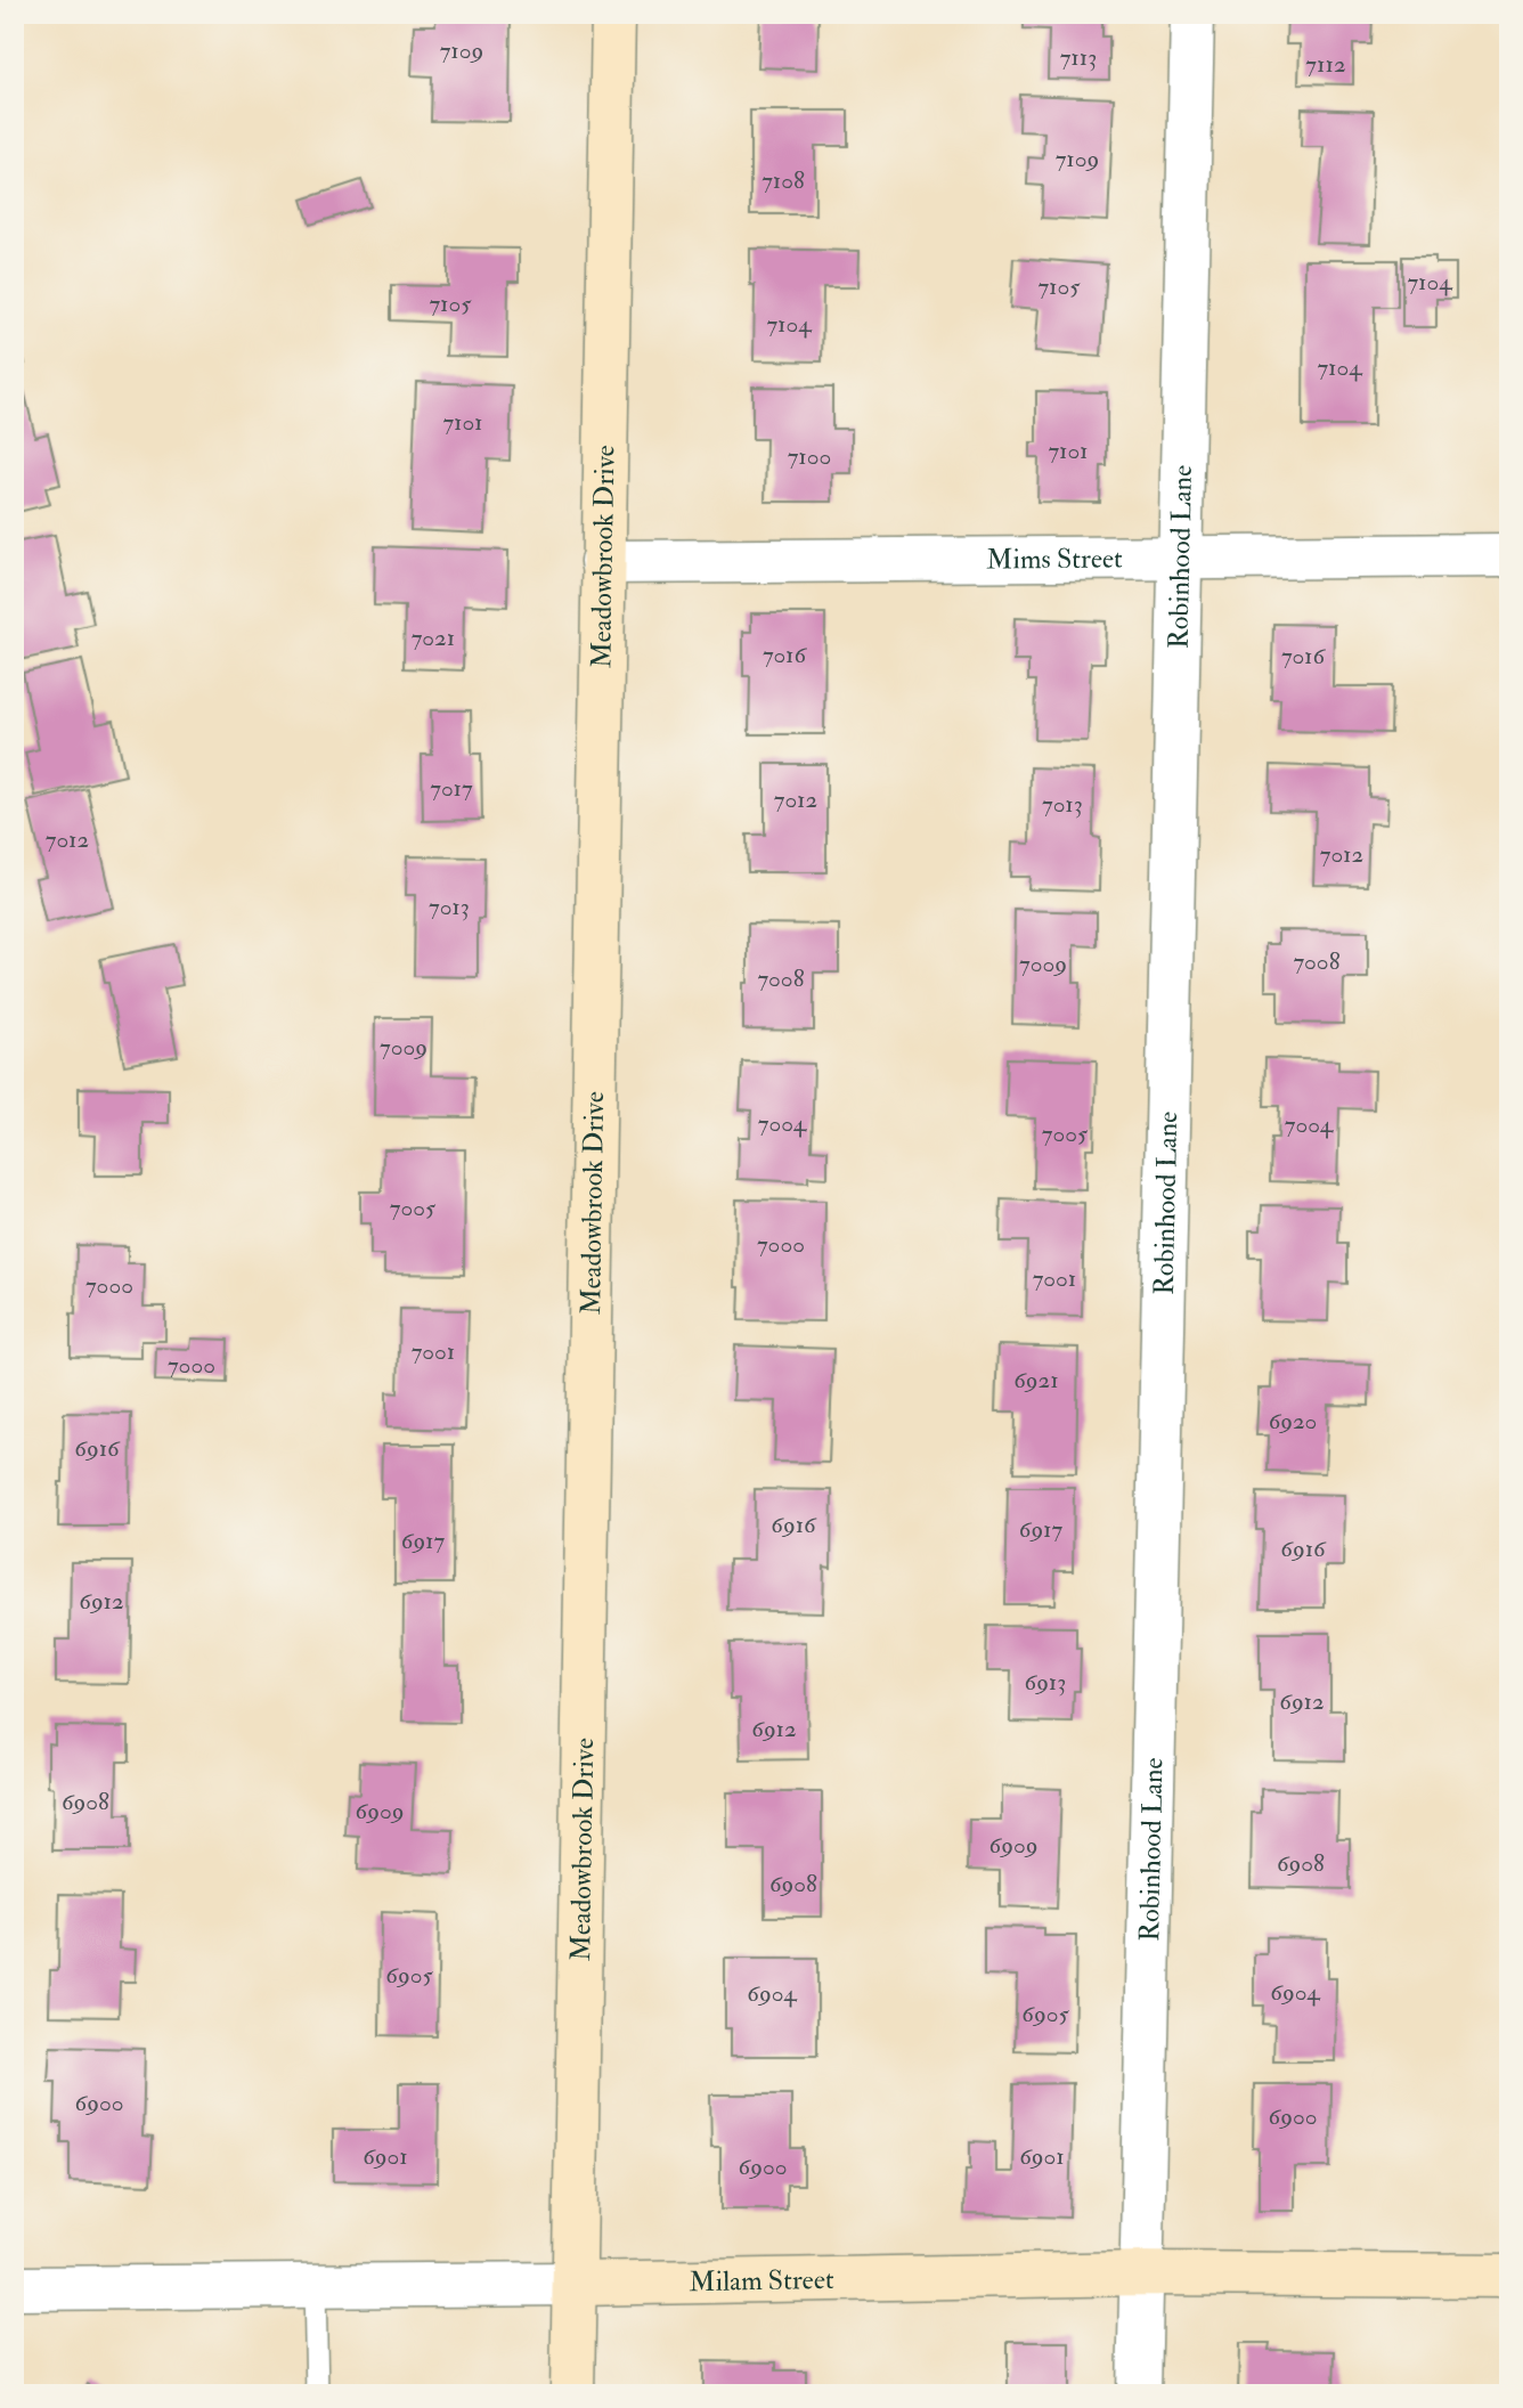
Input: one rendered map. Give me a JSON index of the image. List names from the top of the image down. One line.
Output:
{"streets":{"main road":["Meadowbrook Drive","Milam Street"],"street":["Robinhood Lane","Mims Street"]},"crossings":[["Meadowbrook Drive","Mims Street"],["Meadowbrook Drive","Milam Street"],["Robinhood Lane","Mims Street"],["Robinhood Lane","Milam Street"]],"house_numbers":["7109","7113","7112","7109","7108","7104","7105","7105","7104","7104","7101","7101","7100","7021","7016","7016","7017","7012","7013","7012","7012","7013","7008","7009","7008","7009","7004","7004","7005","7005","7000","7001","7000","7001","7000","6921","6920","6916","6916","6917","6917","6916","6912","6913","6912","6912","6908","6909","6909","6908","6908","6905","6904","6904","6905","6900","6900","6901","6901","6900"]}
